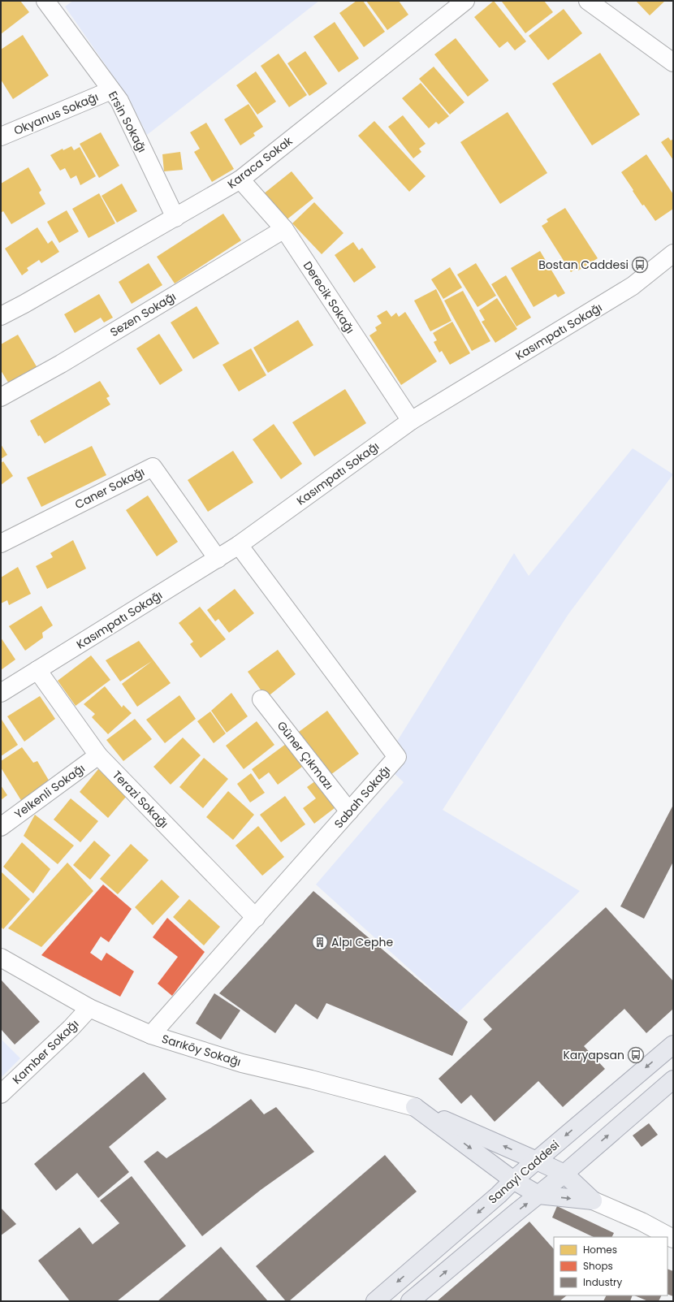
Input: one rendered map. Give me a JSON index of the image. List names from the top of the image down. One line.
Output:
{"streets":{"main road":["Sanayi Caddesi"],"street":["Okyanus Sokağı","Ersin Sokağı","Karaca Sokak","Derecik Sokağı","Sezen Sokağı","Kasımpatı Sokağı","Caner Sokağı","Güner Çıkmazı","Yelkenli Sokağı","Sabah Sokağı","Terazi Sokağı","Sarıköy Sokağı","Kamber Sokağı"]},"crossings":[["Okyanus Sokağı","Ersin Sokağı"],["Ersin Sokağı","Karaca Sokak"],["Karaca Sokak","Derecik Sokağı"],["Derecik Sokağı","Sezen Sokağı"],["Derecik Sokağı","Kasımpatı Sokağı"],["Kasımpatı Sokağı","Caner Sokağı"],["Kasımpatı Sokağı","Sabah Sokağı"],["Kasımpatı Sokağı","Terazi Sokağı"],["Güner Çıkmazı","Sabah Sokağı"],["Yelkenli Sokağı","Terazi Sokağı"],["Sabah Sokağı","Terazi Sokağı"],["Sabah Sokağı","Sarıköy Sokağı"],["Sarıköy Sokağı","Kamber Sokağı"]],"places":{"bus stop":["Bostan Caddesi","Karyapsan"],"building":["Alpı Cephe"]},"legend":["Homes","Shops","Industry"]}
